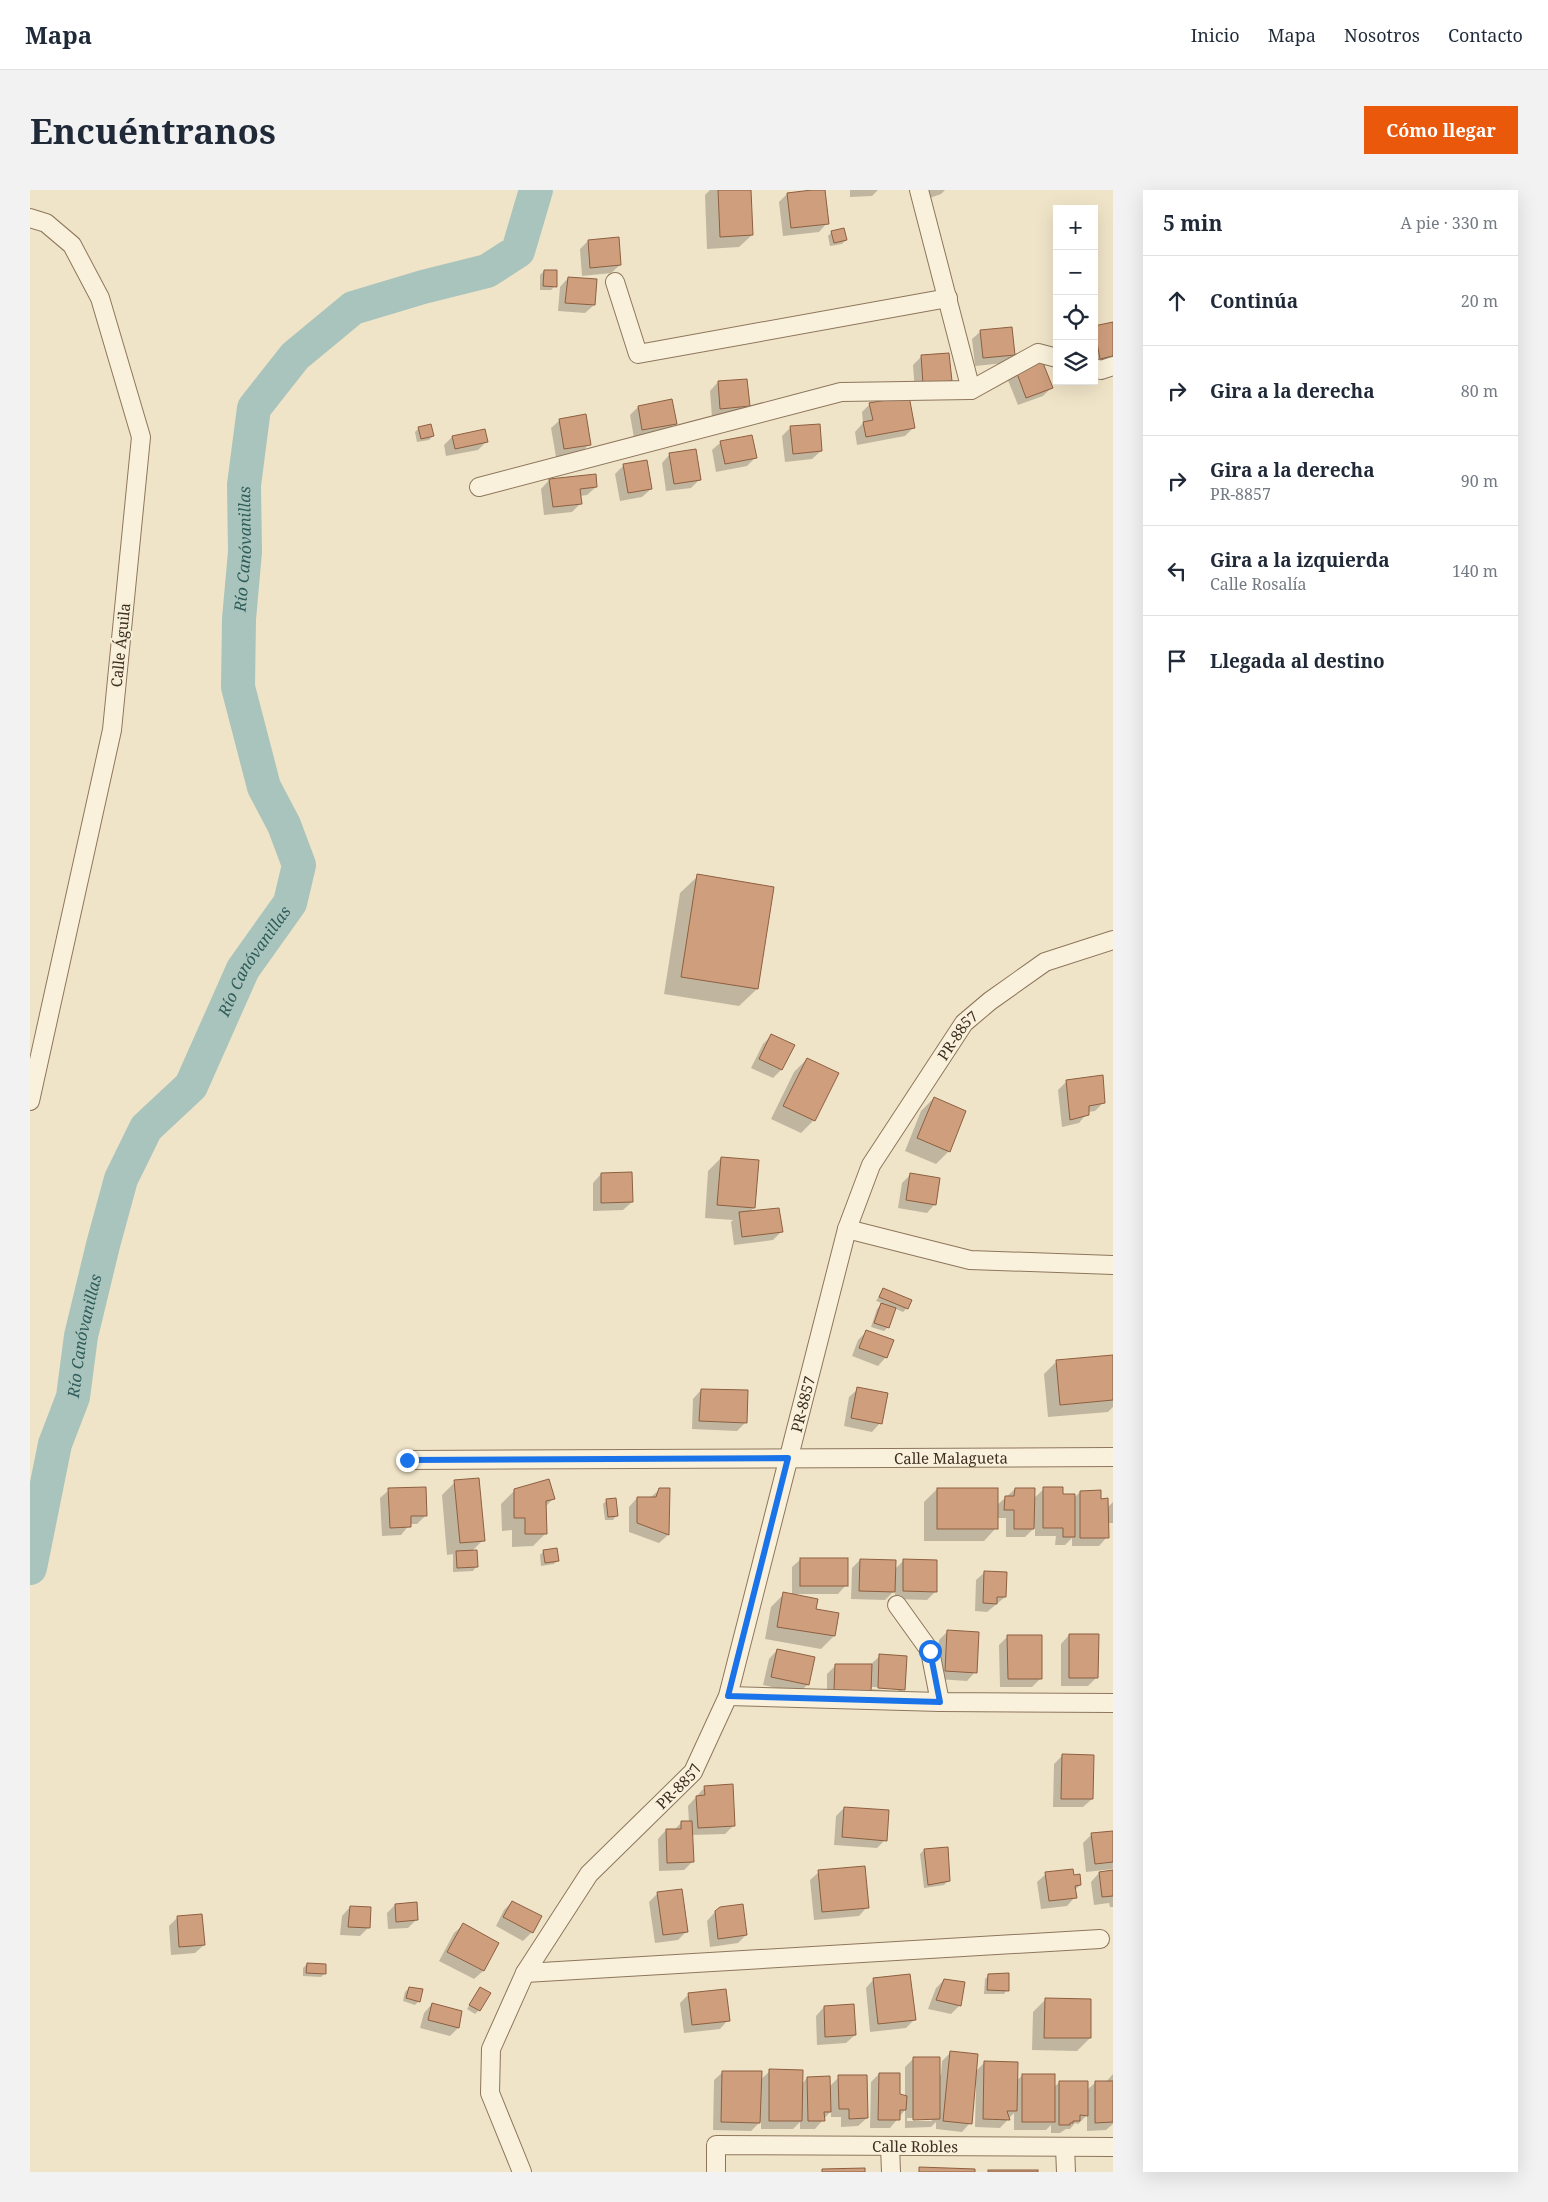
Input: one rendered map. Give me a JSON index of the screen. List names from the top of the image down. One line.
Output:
{"streets":{"street":["Calle Águila","PR-8857","Calle Malagueta","Calle Robles"]},"crossings":[["PR-8857","Calle Malagueta"]],"water":["Río Canóvanillas"],"page":{"header":"Mapa","nav":["Inicio","Mapa","Nosotros","Contacto"],"buttons":"Cómo llegar","title":"Encuéntranos","heading":["5 min","A pie · 330 m"],"map_buttons":["+","−"],"list":[["Continúa","20 m"],["Gira a la derecha","80 m"],["Gira a la derecha","PR-8857","90 m"],["Gira a la izquierda","Calle Rosalía","140 m"],"Llegada al destino"]}}
